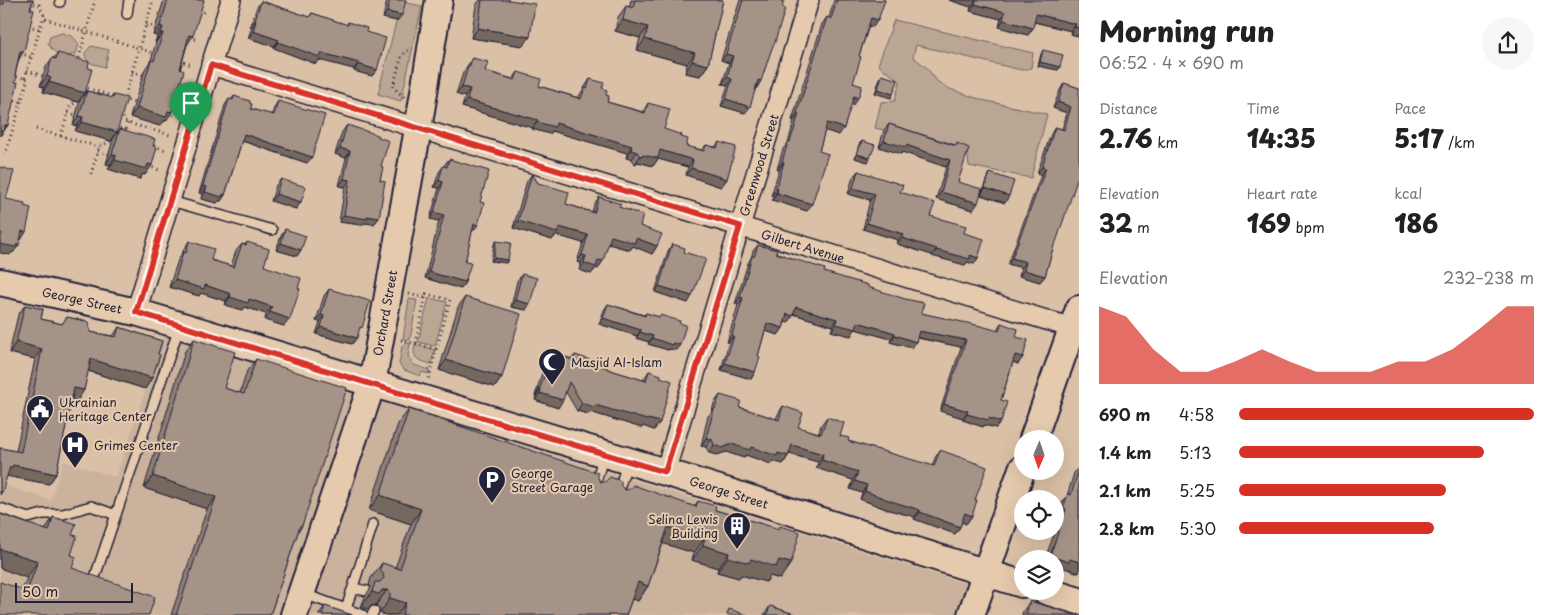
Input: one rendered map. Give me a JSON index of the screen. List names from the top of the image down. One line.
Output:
{"streets":{"main road":["George Street","Orchard Street"],"street":["Greenwood Street","Gilbert Avenue"]},"crossings":[["Greenwood Street","Gilbert Avenue"],["Greenwood Street","George Street"],["Gilbert Avenue","Orchard Street"],["George Street","Orchard Street"]],"places":{"mosque":["Masjid Al-Islam"],"public building":["Ukrainian Heritage Center"],"hospital":["Grimes Center"],"parking":["George Street Garage"],"building":["Selina Lewis Building"]},"scale_bar":"50 m","north":"bottom","page":{"heading":["Morning run","06:52 · 4 × 690 m"],"stats":[["Distance","2.76 km"],["Time","14:35"],["Pace","5:17 /km"],["Elevation","32 m"],["Heart rate","169 bpm"],["kcal","186"]],"chart":["Elevation","232–238 m"],"list":[{"name":"690 m","note":"4:58"},{"name":"1.4 km","note":"5:13"},{"name":"2.1 km","note":"5:25"},{"name":"2.8 km","note":"5:30"}],"scale":"50 m"}}
